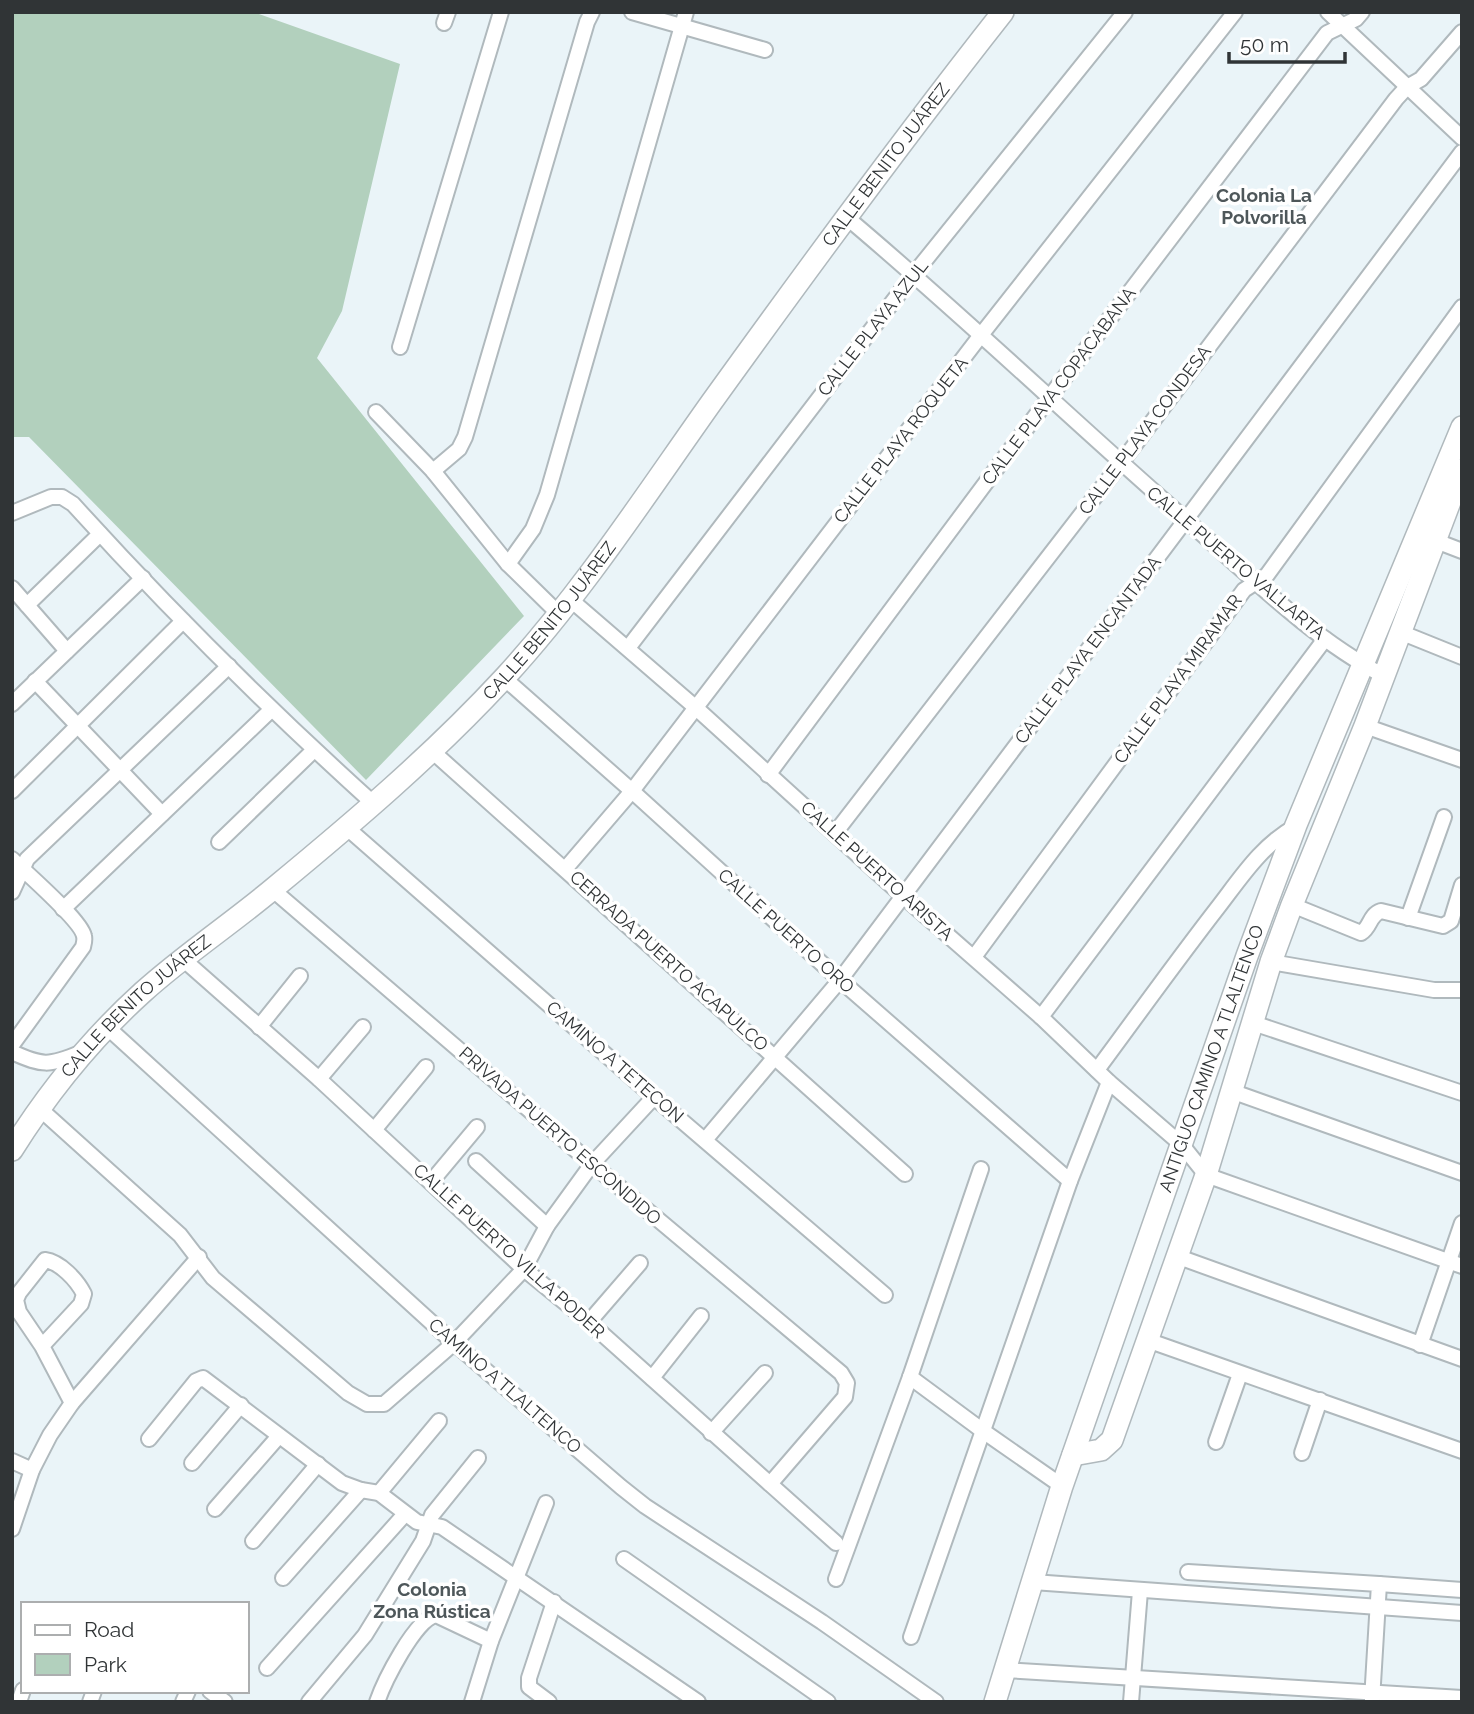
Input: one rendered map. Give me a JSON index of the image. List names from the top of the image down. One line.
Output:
{"streets":{"street":["CALLE BENITO JUÁREZ","CALLE PLAYA AZUL","CALLE PLAYA COPACABANA","CALLE PLAYA CONDESA","CALLE PLAYA ROQUETA","CALLE PUERTO VALLARTA","CALLE PLAYA ENCANTADA","CALLE PLAYA MIRAMAR","CALLE PUERTO ARISTA","CALLE PUERTO ORO","CERRADA PUERTO ACAPULCO","ANTIGUO CAMINO A TLALTENCO","CAMINO A TETECON","PRIVADA PUERTO ESCONDIDO","CALLE PUERTO VILLA PODER","CAMINO A TLALTENCO"]},"crossings":[["CALLE BENITO JUÁREZ","CALLE PUERTO VALLARTA"],["CALLE BENITO JUÁREZ","CALLE PUERTO ARISTA"],["CALLE BENITO JUÁREZ","CALLE PUERTO ORO"],["CALLE BENITO JUÁREZ","CERRADA PUERTO ACAPULCO"],["CALLE BENITO JUÁREZ","CAMINO A TETECON"],["CALLE BENITO JUÁREZ","PRIVADA PUERTO ESCONDIDO"],["CALLE BENITO JUÁREZ","CALLE PUERTO VILLA PODER"],["CALLE BENITO JUÁREZ","CAMINO A TLALTENCO"],["CALLE PLAYA AZUL","CALLE PUERTO VALLARTA"],["CALLE PLAYA AZUL","CALLE PUERTO ARISTA"],["CALLE PLAYA COPACABANA","CALLE PUERTO VALLARTA"],["CALLE PLAYA COPACABANA","CALLE PUERTO ARISTA"],["CALLE PLAYA CONDESA","CALLE PUERTO VALLARTA"],["CALLE PLAYA CONDESA","CALLE PUERTO ARISTA"],["CALLE PLAYA ROQUETA","CALLE PUERTO VALLARTA"],["CALLE PLAYA ROQUETA","CALLE PUERTO ARISTA"],["CALLE PLAYA ROQUETA","CALLE PUERTO ORO"],["CALLE PLAYA ROQUETA","CERRADA PUERTO ACAPULCO"],["CALLE PUERTO VALLARTA","CALLE PLAYA ENCANTADA"],["CALLE PUERTO VALLARTA","CALLE PLAYA MIRAMAR"],["CALLE PUERTO VALLARTA","ANTIGUO CAMINO A TLALTENCO"],["CALLE PLAYA ENCANTADA","CALLE PUERTO ARISTA"],["CALLE PLAYA ENCANTADA","CALLE PUERTO ORO"],["CALLE PLAYA ENCANTADA","CERRADA PUERTO ACAPULCO"],["CALLE PLAYA ENCANTADA","CAMINO A TETECON"],["CALLE PLAYA MIRAMAR","CALLE PUERTO ARISTA"],["CALLE PUERTO ARISTA","ANTIGUO CAMINO A TLALTENCO"],["PRIVADA PUERTO ESCONDIDO","CALLE PUERTO VILLA PODER"]],"districts":["Colonia La Polvorilla","Colonia Zona Rústica"],"legend":["Road","Park"],"scale_bar":"50 m"}
